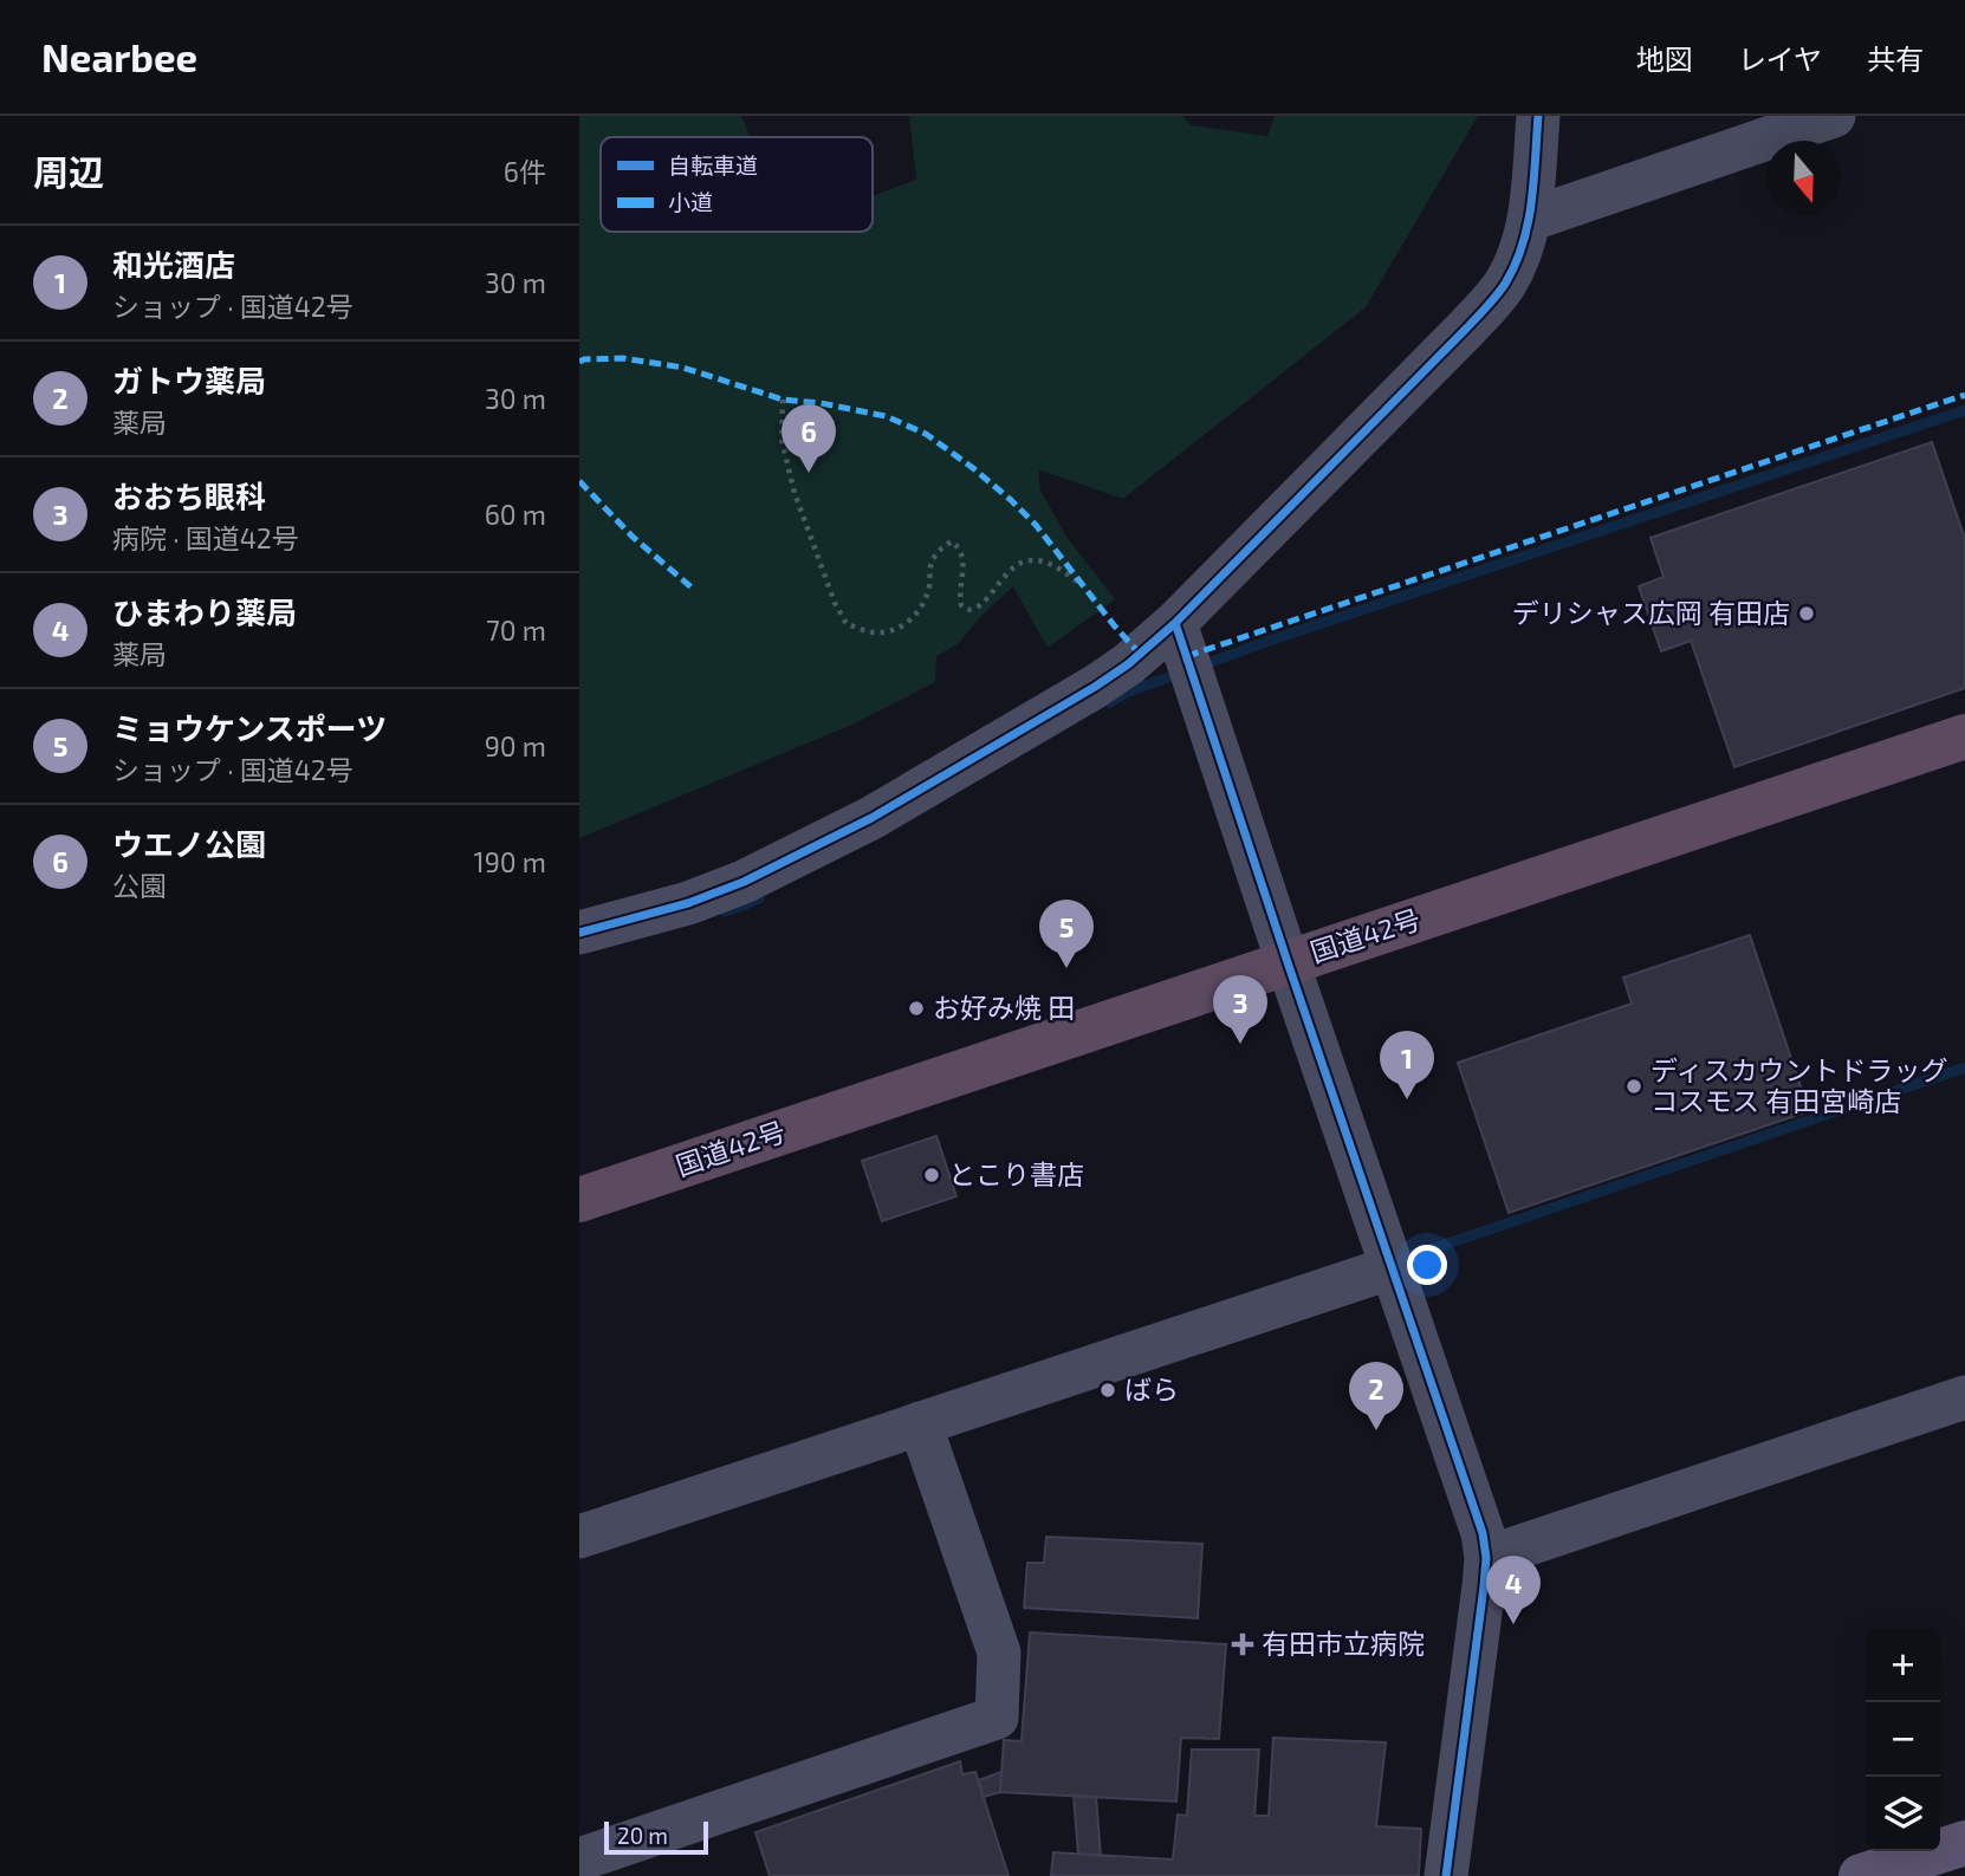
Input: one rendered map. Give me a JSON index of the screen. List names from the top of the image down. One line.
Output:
{"streets":{"highway":["国道42号"]},"places":{"other":["デリシャス広岡 有田店","お好み焼 田","ディスカウントドラッグ コスモス 有田宮崎店","とこり書店","ばら"],"health":["有田市立病院"]},"legend":["自転車道","小道"],"scale_bar":"20 m","north":"bottom","page":{"header":"Nearbee","nav":["地図","レイヤ","共有"],"heading":["周辺","6件"],"list":[{"mark":"1","name":"和光酒店","note":"ショップ · 国道42号","value":"30 m"},{"mark":"2","name":"ガトウ薬局","note":"薬局","value":"30 m"},{"mark":"3","name":"おおち眼科","note":"病院 · 国道42号","value":"60 m"},{"mark":"4","name":"ひまわり薬局","note":"薬局","value":"70 m"},{"mark":"5","name":"ミョウケンスポーツ","note":"ショップ · 国道42号","value":"90 m"},{"mark":"6","name":"ウエノ公園","note":"公園","value":"190 m"}],"pins":["6","5","3","1","2","4"],"map_buttons":["+","−"],"scale":"20 m"}}
